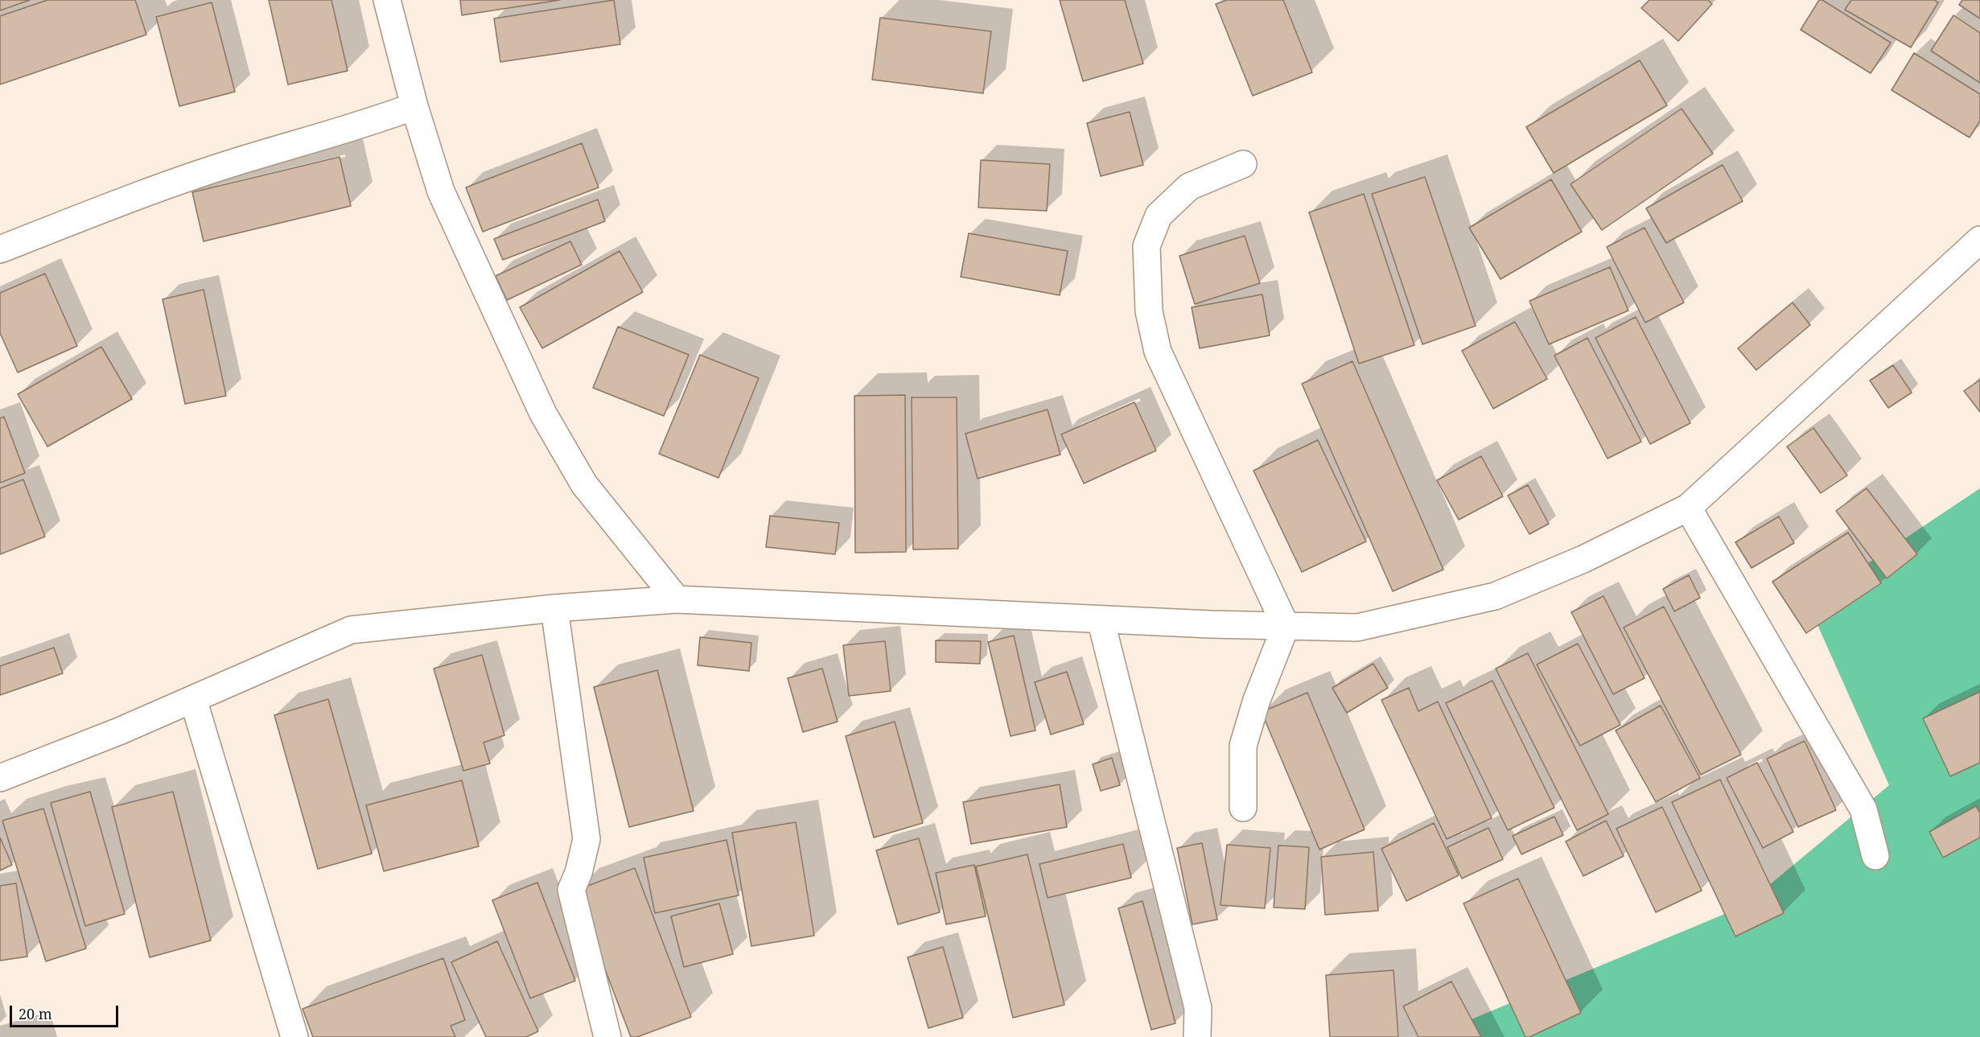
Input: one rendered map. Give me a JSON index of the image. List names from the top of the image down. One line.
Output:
{"scale_bar":"20 m"}
